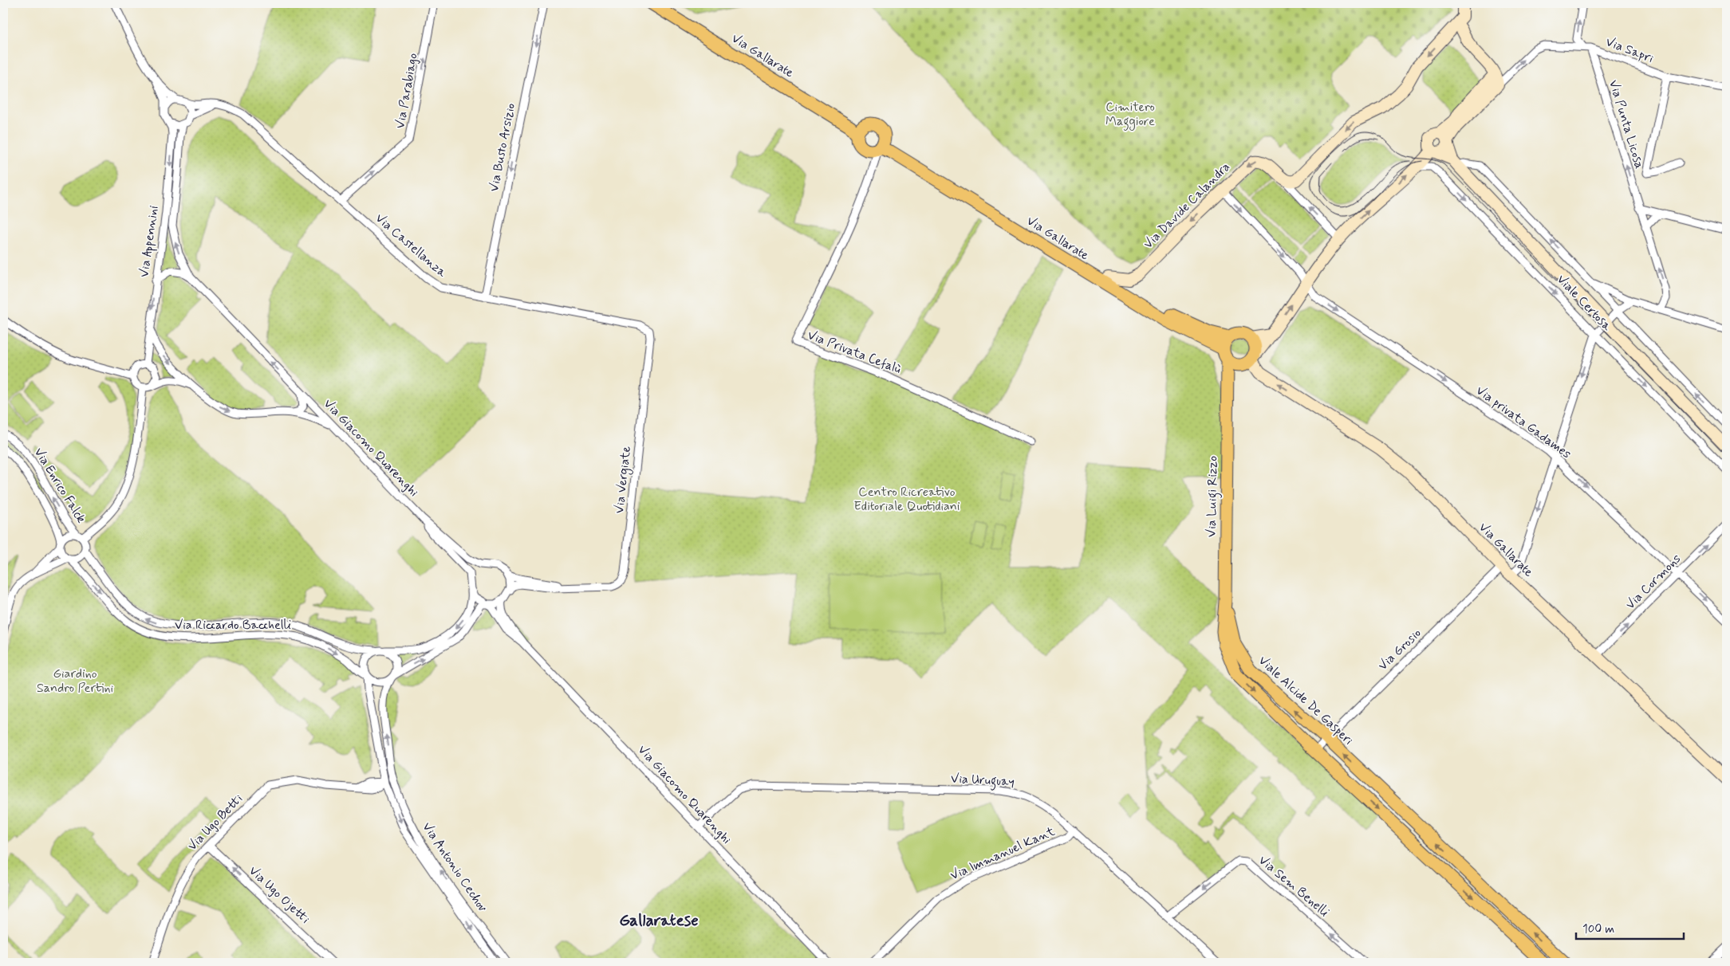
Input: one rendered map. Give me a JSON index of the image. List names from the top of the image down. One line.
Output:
{"streets":{"main road":["Via Gallarate","Via Davide Calandra","Viale Certosa","Via Luigi Rizzo","Viale Alcide De Gasperi"],"street":["Via Sapri","Via Parabiago","Via Punta Licosa","Via Busto Arsizio","Via Appennini","Via Castellanza","Via Privata Cefalù","Via privata Gadames","Via Giacomo Quarenghi","Via Vergiate","Via Enrico Falck","Via Cormons","Via Riccardo Bacchelli","Via Grosio","Via Uruguay","Via Ugo Betti","Via Immanuel Kant","Via Antonio Cechov","Via Sem Benelli","Via Ugo Ojetti"]},"crossings":[["Via Sapri","Via Punta Licosa"],["Via Gallarate","Via Davide Calandra"],["Via Gallarate","Via Privata Cefalù"],["Via Gallarate","Via Luigi Rizzo"],["Via Gallarate","Via Cormons"],["Via Gallarate","Via Grosio"],["Via Parabiago","Via Castellanza"],["Via Busto Arsizio","Via Castellanza"],["Via Davide Calandra","Via privata Gadames"],["Via Appennini","Via Castellanza"],["Via Appennini","Via Giacomo Quarenghi"],["Via Castellanza","Via Vergiate"],["Via privata Gadames","Via Cormons"],["Via Giacomo Quarenghi","Via Vergiate"],["Via Giacomo Quarenghi","Via Uruguay"],["Via Enrico Falck","Via Riccardo Bacchelli"],["Via Luigi Rizzo","Viale Alcide De Gasperi"],["Via Riccardo Bacchelli","Via Antonio Cechov"],["Via Grosio","Viale Alcide De Gasperi"],["Via Uruguay","Via Immanuel Kant"],["Via Uruguay","Via Sem Benelli"],["Via Ugo Betti","Via Antonio Cechov"],["Via Ugo Betti","Via Ugo Ojetti"]],"one_way":["Via Sapri","Via Parabiago","Via Punta Licosa","Via Busto Arsizio","Via Davide Calandra","Via privata Gadames","Via Cormons","Via Ugo Ojetti"],"districts":["Gallaratese"],"parks":["Cimitero Maggiore","Centro Ricreativo Editoriale Quotidiani","Giardino Sandro Pertini"],"scale_bar":"100 m"}
